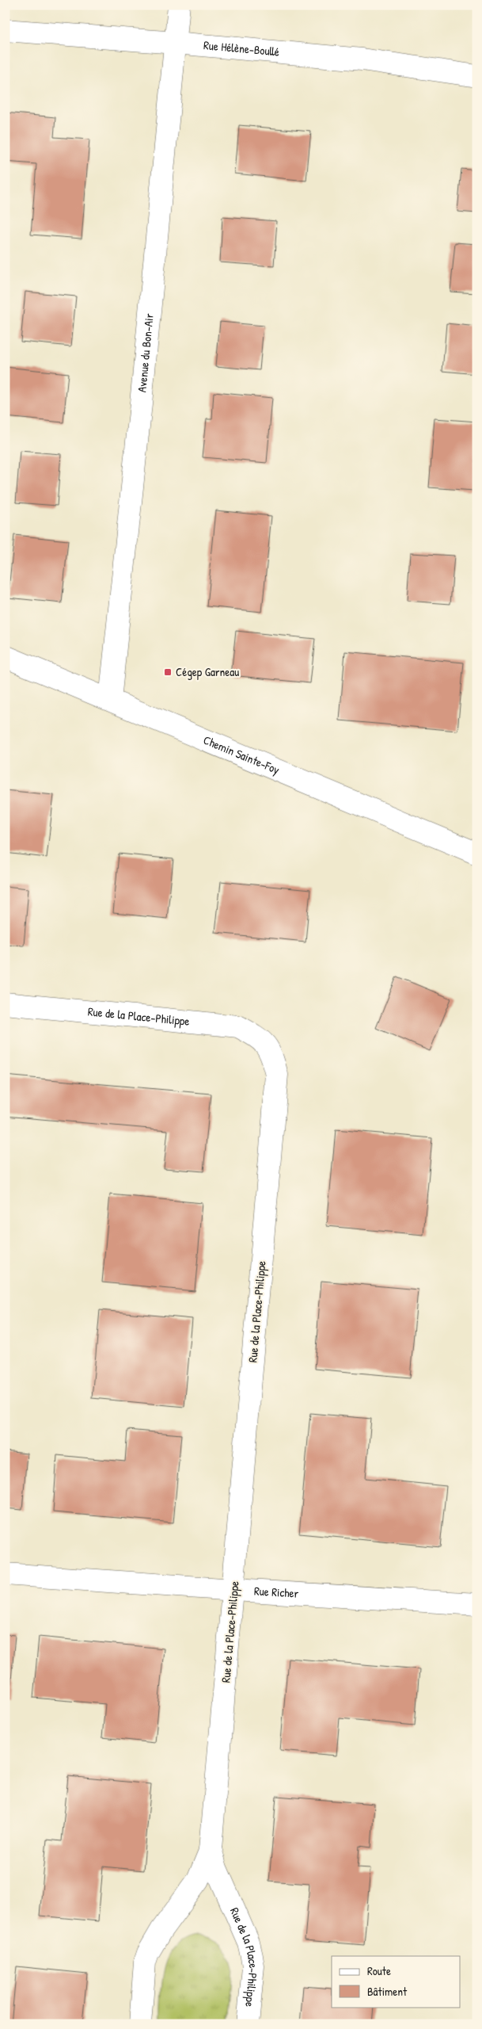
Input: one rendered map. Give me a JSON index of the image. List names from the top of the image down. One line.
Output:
{"streets":{"street":["Rue Hélène-Boullé","Avenue du Bon-Air","Chemin Sainte-Foy","Rue de la Place-Philippe","Rue Richer"]},"crossings":[["Rue Hélène-Boullé","Avenue du Bon-Air"],["Avenue du Bon-Air","Chemin Sainte-Foy"],["Rue de la Place-Philippe","Rue Richer"]],"places":{"transit":["Cégep Garneau"]},"legend":["Route","Bâtiment"]}
